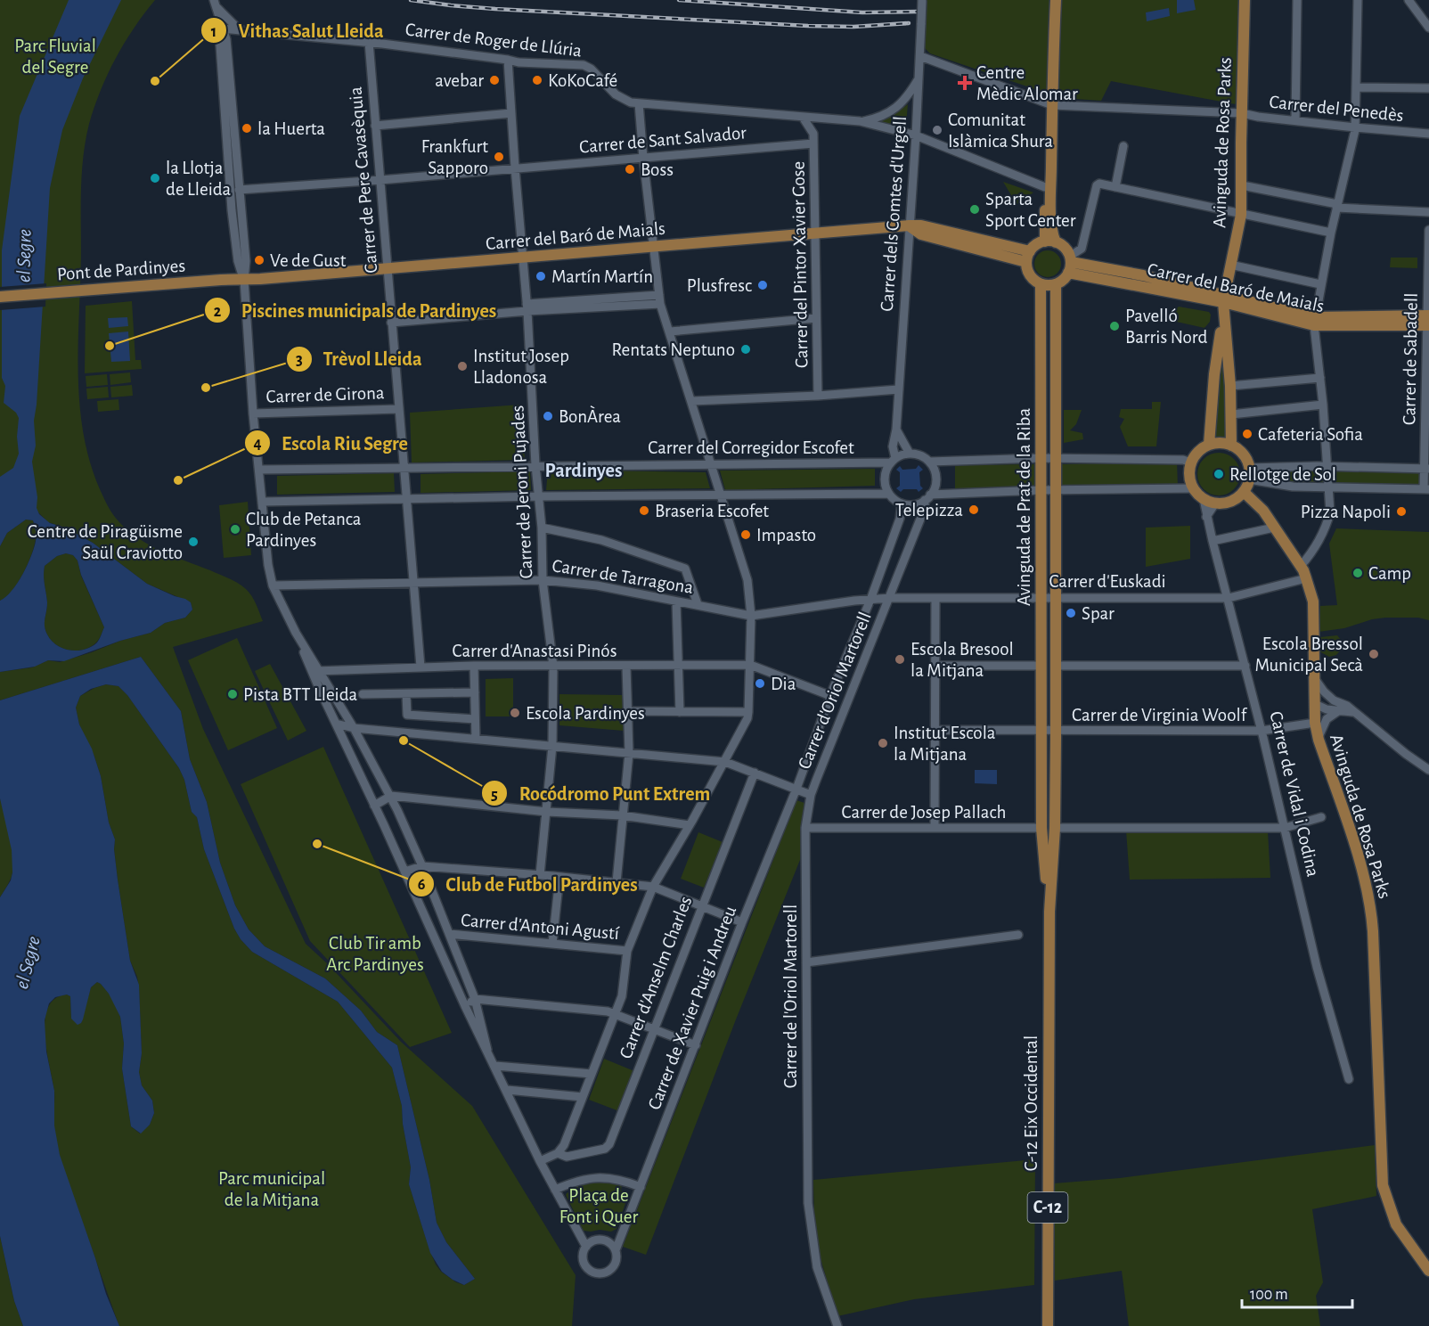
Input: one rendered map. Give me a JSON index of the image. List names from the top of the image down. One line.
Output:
{"streets":{"main road":["Avinguda de Rosa Parks","Carrer del Baró de Maials","Pont de Pardinyes","Avinguda de Prat de la Riba","C-12 Eix Occidental","C-12"],"street":["Carrer de Roger de Llúria","Carrer del Penedès","Carrer de Sant Salvador","Carrer de Pere Cavasèquia","Carrer dels Comtes d'Urgell","Carrer del Pintor Xavier Gose","Carrer de Sabadell","Carrer de Girona","Carrer del Corregidor Escofet","Carrer de Jeroni Pujades","Carrer de Tarragona","Carrer d'Euskadi","Carrer d'Anastasi Pinós","Carrer d'Oriol Martorell","Carrer de Virginia Woolf","Carrer de Vidal i Codina","Carrer de Josep Pallach","Carrer d'Antoni Agustí","Carrer d'Anselm Charles","Carrer de l'Oriol Martorell","Carrer de Xavier Puig i Andreu"]},"crossings":[["Carrer de Roger de Llúria","Carrer de Pere Cavasèquia"],["Carrer de Roger de Llúria","Carrer dels Comtes d'Urgell"],["Carrer de Roger de Llúria","Carrer del Pintor Xavier Gose"],["Carrer de Roger de Llúria","Carrer de Jeroni Pujades"],["Carrer del Penedès","Avinguda de Rosa Parks"],["Carrer del Penedès","Carrer dels Comtes d'Urgell"],["Carrer de Sant Salvador","Carrer de Pere Cavasèquia"],["Carrer de Sant Salvador","Carrer del Pintor Xavier Gose"],["Carrer de Sant Salvador","Carrer de Jeroni Pujades"],["Avinguda de Rosa Parks","Carrer del Baró de Maials"],["Avinguda de Rosa Parks","Carrer d'Euskadi"],["Avinguda de Rosa Parks","Carrer de Virginia Woolf"],["Avinguda de Rosa Parks","Carrer de Vidal i Codina"],["Carrer de Pere Cavasèquia","Carrer del Baró de Maials"],["Carrer de Pere Cavasèquia","Carrer de Girona"],["Carrer de Pere Cavasèquia","Carrer del Corregidor Escofet"],["Carrer de Pere Cavasèquia","Carrer de Tarragona"],["Carrer de Pere Cavasèquia","Carrer d'Anastasi Pinós"],["Carrer dels Comtes d'Urgell","Carrer del Baró de Maials"],["Carrer dels Comtes d'Urgell","Carrer del Corregidor Escofet"],["Carrer dels Comtes d'Urgell","Carrer d'Oriol Martorell"],["Carrer del Baró de Maials","Carrer del Pintor Xavier Gose"],["Carrer del Baró de Maials","Pont de Pardinyes"],["Carrer del Baró de Maials","Carrer de Sabadell"],["Carrer del Baró de Maials","Carrer de Jeroni Pujades"],["Carrer del Baró de Maials","Avinguda de Prat de la Riba"],["Carrer del Corregidor Escofet","Carrer de Jeroni Pujades"],["Carrer del Corregidor Escofet","Carrer d'Oriol Martorell"],["Carrer de Jeroni Pujades","Carrer de Tarragona"],["Carrer de Jeroni Pujades","Carrer d'Anastasi Pinós"],["Avinguda de Prat de la Riba","Carrer d'Euskadi"],["Avinguda de Prat de la Riba","Carrer de Virginia Woolf"],["Avinguda de Prat de la Riba","Carrer de Josep Pallach"],["Avinguda de Prat de la Riba","C-12 Eix Occidental"],["Carrer de Tarragona","Carrer d'Oriol Martorell"],["Carrer de Tarragona","Carrer de Xavier Puig i Andreu"],["Carrer d'Euskadi","Carrer d'Oriol Martorell"],["Carrer d'Euskadi","Carrer de Vidal i Codina"],["Carrer d'Oriol Martorell","Carrer de l'Oriol Martorell"],["Carrer d'Oriol Martorell","Carrer de Xavier Puig i Andreu"],["Carrer de Virginia Woolf","Carrer de Vidal i Codina"],["Carrer de Josep Pallach","Carrer de l'Oriol Martorell"]],"districts":["Pardinyes"],"water":["el Segre"],"parks":["Parc Fluvial del Segre","Club Tir amb Arc Pardinyes","Parc municipal de la Mitjana","Plaça de Font i Quer"],"places":{"other":["avebar","KoKoCafé","Vithas Salut Lleida","la Huerta","Comunitat Islàmica Shura","Frankfurt Sapporo","Boss","la Llotja de Lleida","Sparta Sport Center","Ve de Gust","Martín Martín","Plusfresc","Pavelló Barris Nord","Piscines municipals de Pardinyes","Rentats Neptuno","Institut Josep Lladonosa","Trèvol Lleida","BonÀrea","Cafeteria Sofia","Rellotge de Sol","Escola Riu Segre","Telepizza","Braseria Escofet","Pizza Napoli","Club de Petanca Pardinyes","Impasto","Centre de Piragüisme Saül Craviotto","Camp","Spar","Escola Bressol Municipal Secà","Escola Bresool la Mitjana","Dia","Pista BTT Lleida","Escola Pardinyes","Rocódromo Punt Extrem","Institut Escola la Mitjana","Club de Futbol Pardinyes"],"health":["Centre Mèdic Alomar"]},"scale_bar":"100 m"}
